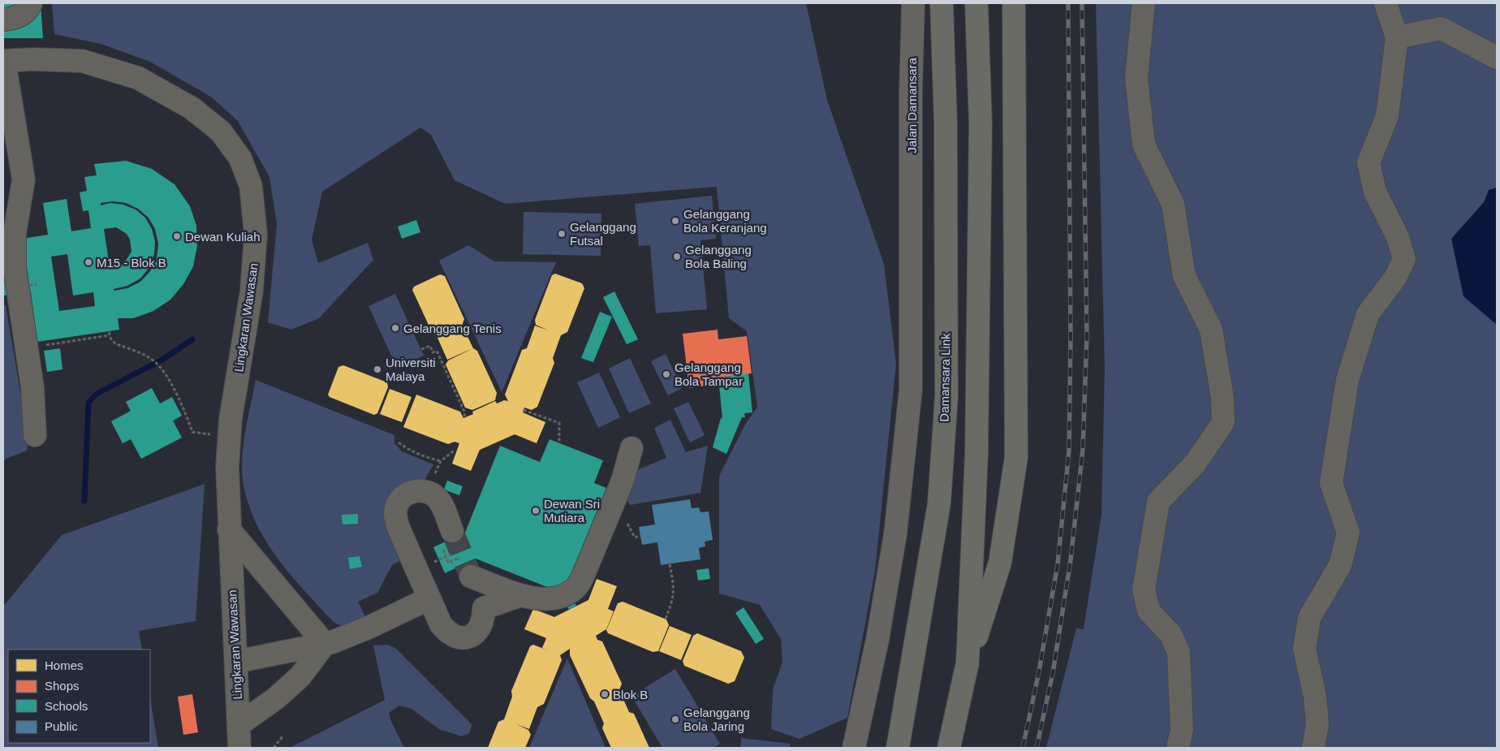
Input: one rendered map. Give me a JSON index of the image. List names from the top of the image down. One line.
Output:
{"streets":{"highway":["Damansara Link"],"main road":["Jalan Damansara"],"street":["Lingkaran Wawasan"]},"places":["Gelanggang Bola Keranjang","Gelanggang Futsal","Dewan Kuliah","Gelanggang Bola Baling","M15 - Blok B","Gelanggang Tenis","Universiti Malaya","Gelanggang Bola Tampar","Dewan Sri Mutiara","Blok B","Gelanggang Bola Jaring"],"legend":["Homes","Shops","Schools","Public"]}
